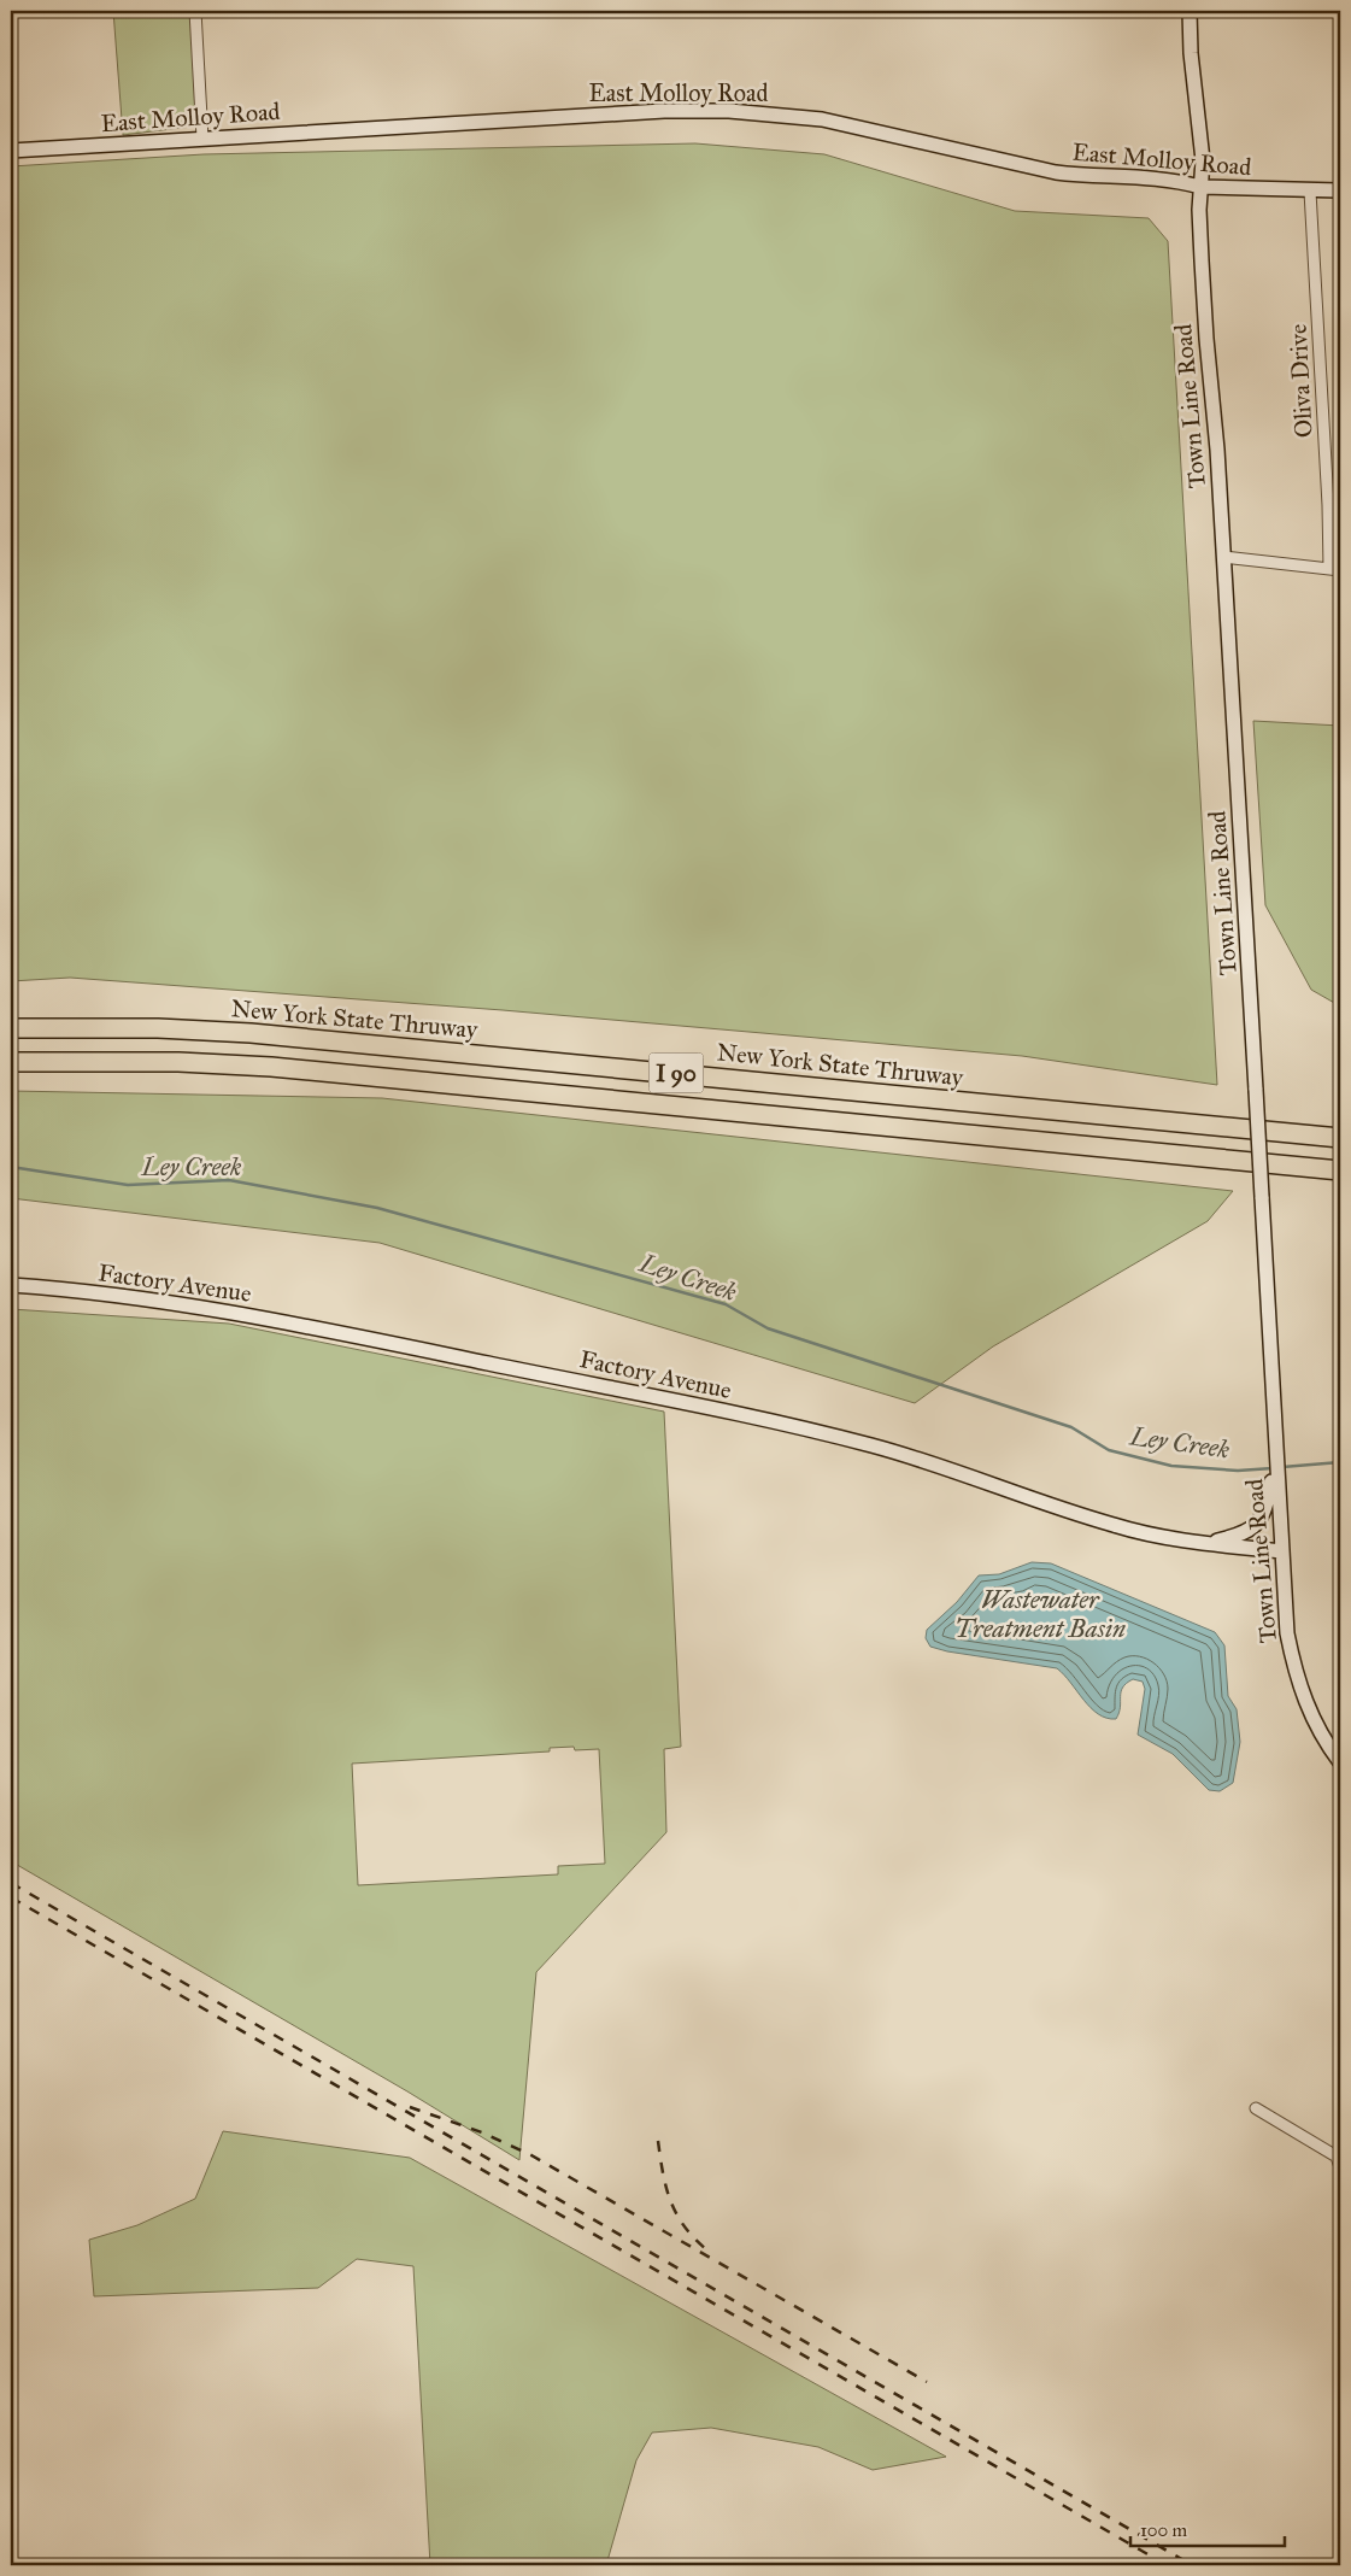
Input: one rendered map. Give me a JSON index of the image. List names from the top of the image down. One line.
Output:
{"streets":{"highway":["New York State Thruway","I 90"],"street":["East Molloy Road","Oliva Drive","Town Line Road","Factory Avenue"]},"crossings":[["East Molloy Road","Oliva Drive"],["East Molloy Road","Town Line Road"],["Town Line Road","Factory Avenue"]],"water":["Ley Creek","Wastewater Treatment Basin"],"scale_bar":"100 m"}
